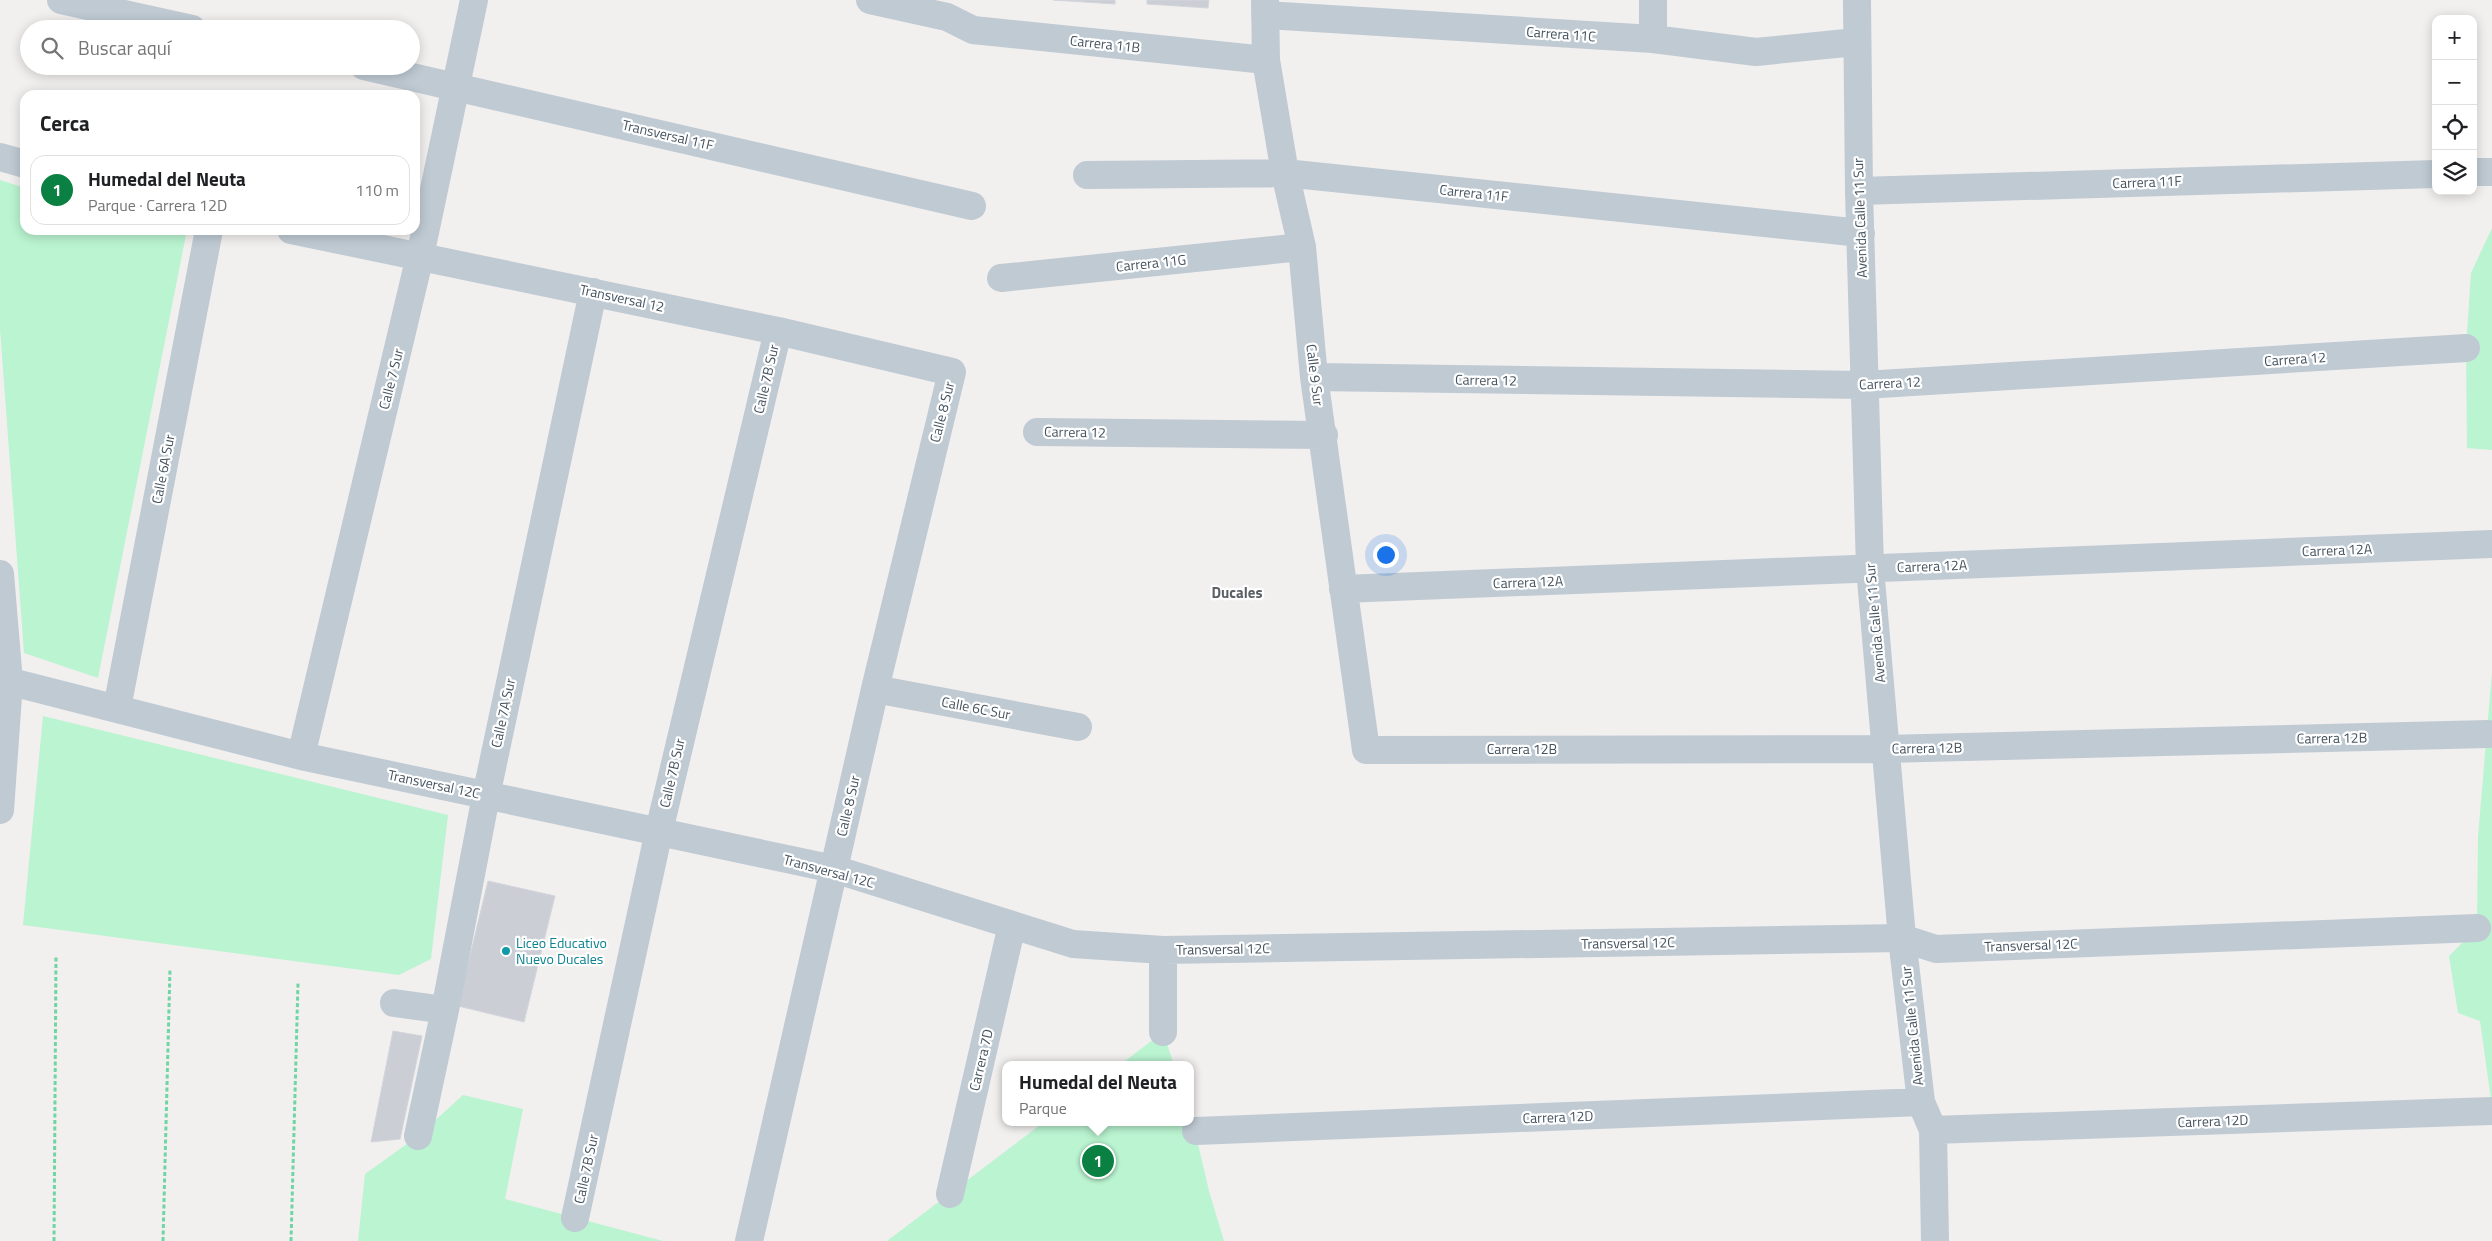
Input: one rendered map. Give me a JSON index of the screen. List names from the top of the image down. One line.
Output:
{"streets":{"street":["Carrera 11C","Carrera 11B","Transversal 11F","Carrera 11F","Avenida Calle 11 Sur","Carrera 11G","Transversal 12","Carrera 12","Calle 9 Sur","Calle 7 Sur","Calle 7B Sur","Calle 8 Sur","Calle 6A Sur","Carrera 12A","Calle 6C Sur","Calle 7A Sur","Carrera 12B","Transversal 12C","Carrera 7D","Carrera 12D"]},"crossings":[["Carrera 11C","Avenida Calle 11 Sur"],["Carrera 11C","Calle 9 Sur"],["Carrera 11B","Calle 9 Sur"],["Transversal 11F","Calle 7 Sur"],["Carrera 11F","Avenida Calle 11 Sur"],["Carrera 11F","Calle 9 Sur"],["Avenida Calle 11 Sur","Carrera 12"],["Avenida Calle 11 Sur","Carrera 12A"],["Avenida Calle 11 Sur","Carrera 12B"],["Avenida Calle 11 Sur","Transversal 12C"],["Avenida Calle 11 Sur","Carrera 12D"],["Carrera 11G","Calle 9 Sur"],["Transversal 12","Calle 7 Sur"],["Transversal 12","Calle 7B Sur"],["Transversal 12","Calle 8 Sur"],["Transversal 12","Calle 7A Sur"],["Carrera 12","Calle 9 Sur"],["Calle 9 Sur","Carrera 12A"],["Calle 9 Sur","Carrera 12B"],["Calle 7 Sur","Transversal 12C"],["Calle 7B Sur","Transversal 12C"],["Calle 8 Sur","Calle 6C Sur"],["Calle 8 Sur","Transversal 12C"],["Calle 6A Sur","Transversal 12C"],["Calle 7A Sur","Transversal 12C"],["Transversal 12C","Carrera 7D"]],"districts":["Ducales"],"places":["Liceo Educativo Nuevo Ducales"],"page":{"map_buttons":["+","−"],"search":"Buscar aquí","heading":"Cerca","list":[{"mark":"1","name":"Humedal del Neuta","note":"Parque · Carrera 12D","value":"110 m"}],"popup":["Humedal del Neuta","Parque"],"pins":"1"}}
